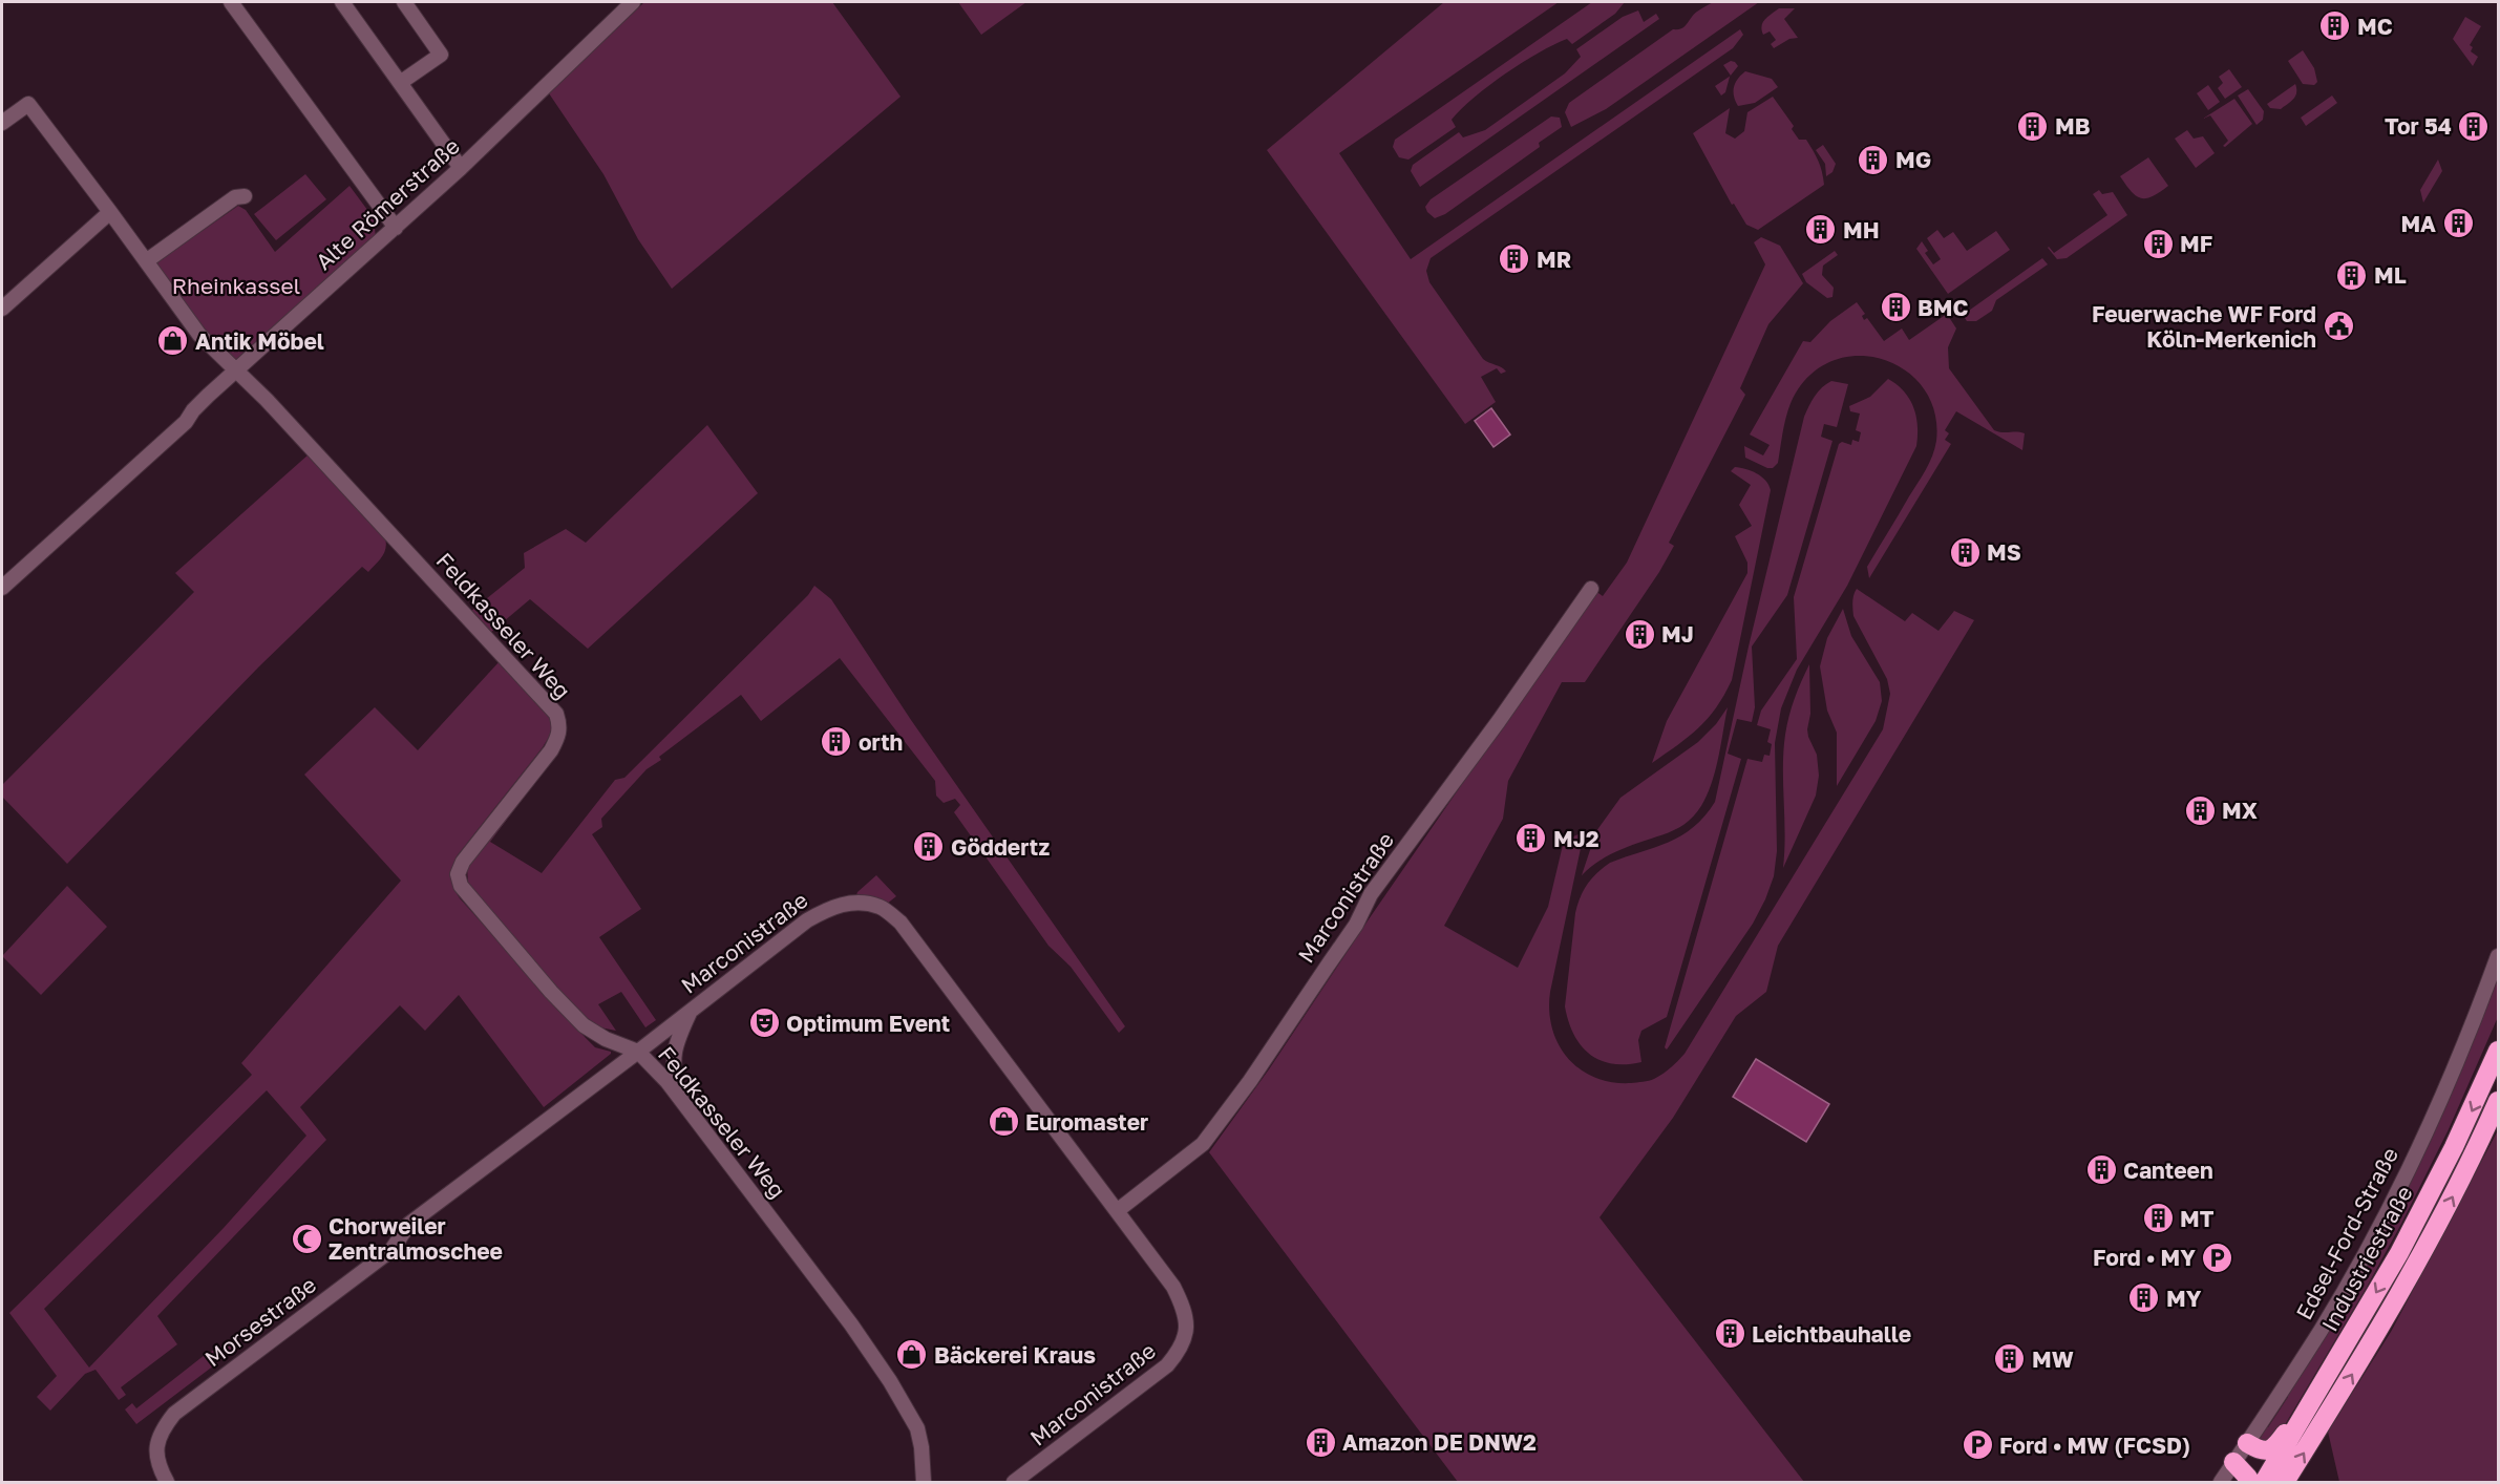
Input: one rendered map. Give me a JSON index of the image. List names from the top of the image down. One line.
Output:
{"streets":{"highway":["Industriestraße"],"street":["Alte Römerstraße","Feldkasseler Weg","Marconistraße","Edsel-Ford-Straße","Morsestraße"]},"crossings":[["Alte Römerstraße","Feldkasseler Weg"],["Feldkasseler Weg","Marconistraße"],["Feldkasseler Weg","Morsestraße"],["Marconistraße","Morsestraße"]],"parks":["Rheinkassel"],"places":{"building":["MC","MB","Tor 54","MG","MA","MH","MF","MR","ML","BMC","MS","MJ","orth","MX","MJ2","Göddertz","Canteen","MT","MY","Leichtbauhalle","MW","Amazon DE DNW2"],"public building":["Feuerwache WF Ford Köln-Merkenich"],"shop":["Antik Möbel","Euromaster","Bäckerei Kraus"],"theatre":["Optimum Event"],"mosque":["Chorweiler Zentralmoschee"],"parking":["Ford • MY","Ford • MW (FCSD)"]}}
